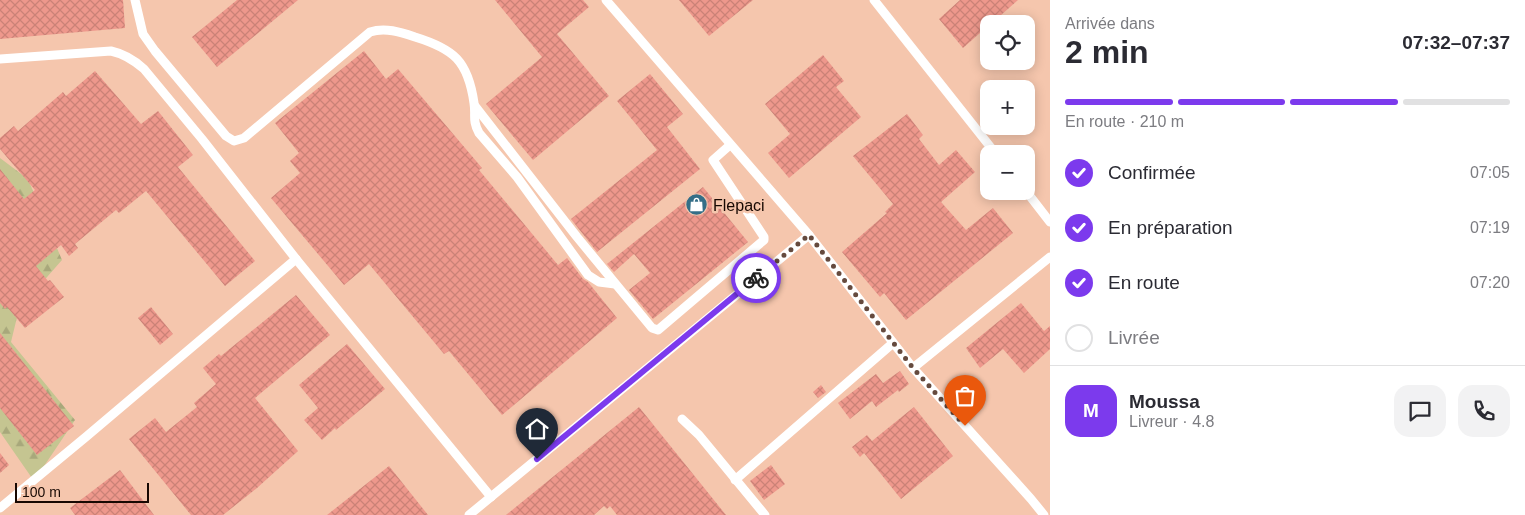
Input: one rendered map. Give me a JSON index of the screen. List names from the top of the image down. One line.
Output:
{"places":{"shop":["Flepaci"]},"scale_bar":"100 m","page":{"heading":["2 min","Arrivée dans","07:32–07:37"],"panel":["Moussa","Livreur · 4.8"],"map_buttons":["+","−"],"bar":"En route · 210 m","list":[["Confirmée","07:05"],["En préparation","07:19"],["En route","07:20"],"Livrée"],"round":"M","scale":"100 m"}}
